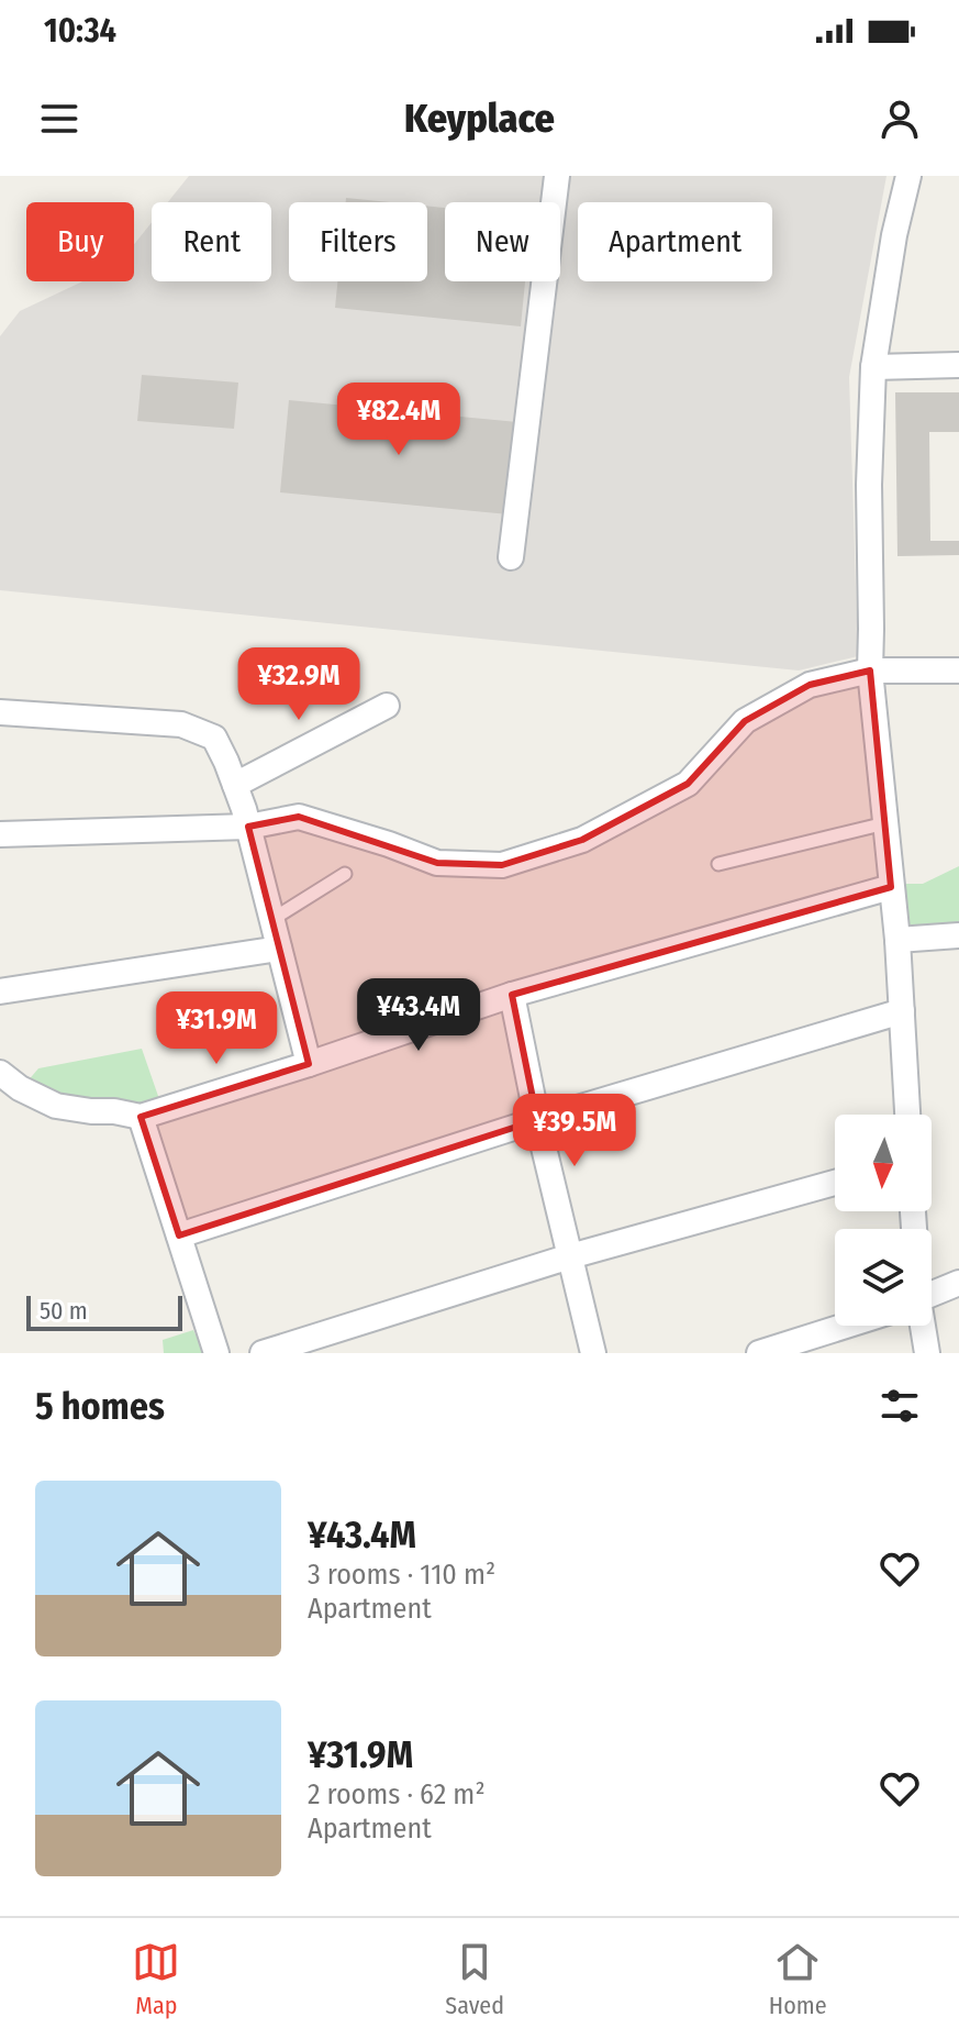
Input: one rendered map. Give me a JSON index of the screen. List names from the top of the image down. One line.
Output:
{"scale_bar":"50 m","north":"bottom","page":{"status":"10:34","header":"Keyplace","chip":["Buy","Rent","Filters","New","Apartment"],"price":["¥82.4M","¥32.9M","¥43.4M","¥31.9M","¥39.5M"],"scale":"50 m","heading":"5 homes","list":[{"name":"¥43.4M","note":"3 rooms · 110 m² · Apartment"},{"name":"¥31.9M","note":"2 rooms · 62 m² · Apartment"}],"tabs":["Map","Saved","Home"]}}
